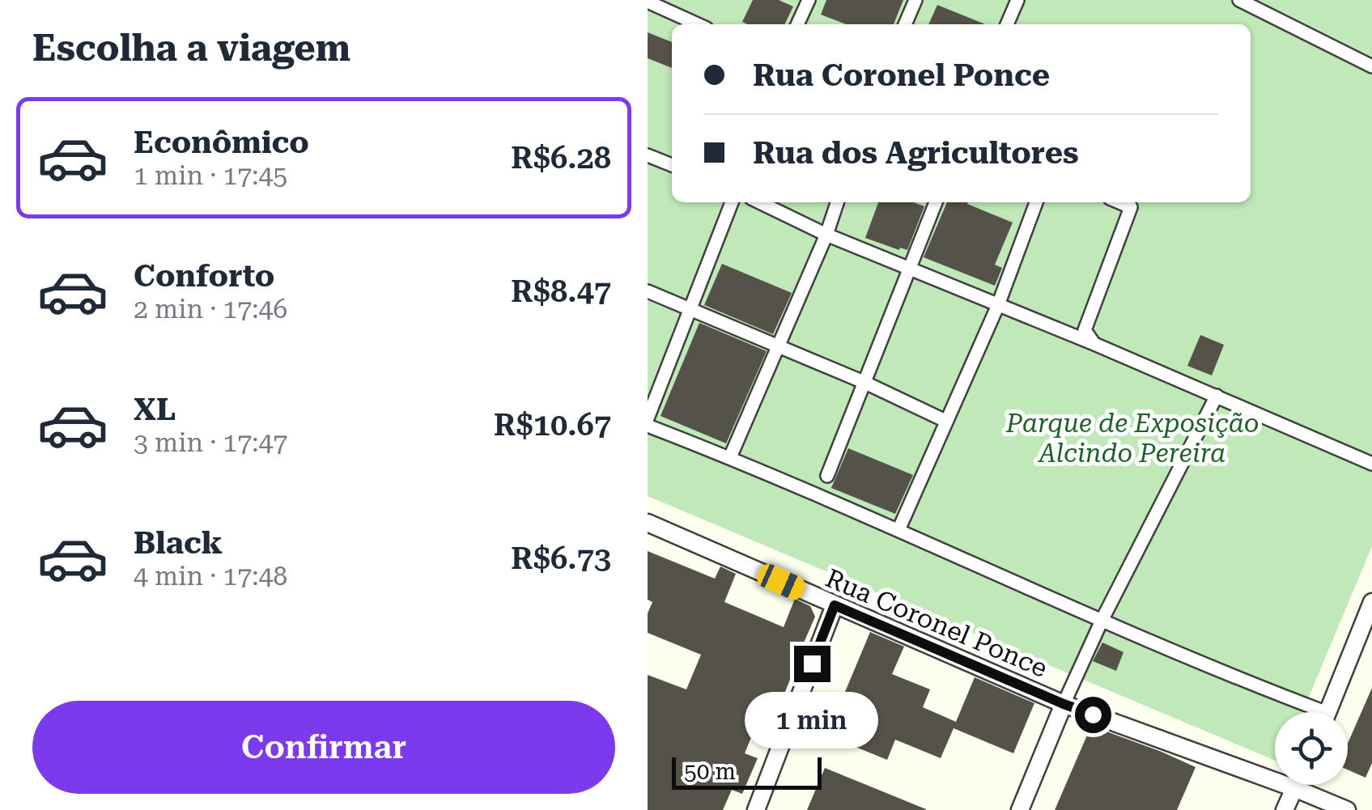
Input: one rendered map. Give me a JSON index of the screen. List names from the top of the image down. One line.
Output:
{"streets":{"street":["Rua Coronel Ponce"]},"parks":["Parque de Exposição Alcindo Pereira"],"scale_bar":"50 m","page":{"heading":"Escolha a viagem","banner":["Rua Coronel Ponce","Rua dos Agricultores"],"list":[{"name":"Econômico","note":"1 min · 17:45","value":"R$6.28"},{"name":"Conforto","note":"2 min · 17:46","value":"R$8.47"},{"name":"XL","note":"3 min · 17:47","value":"R$10.67"},{"name":"Black","note":"4 min · 17:48","value":"R$6.73"}],"buttons":"Confirmar","bubble":"1 min","scale":"50 m"}}
